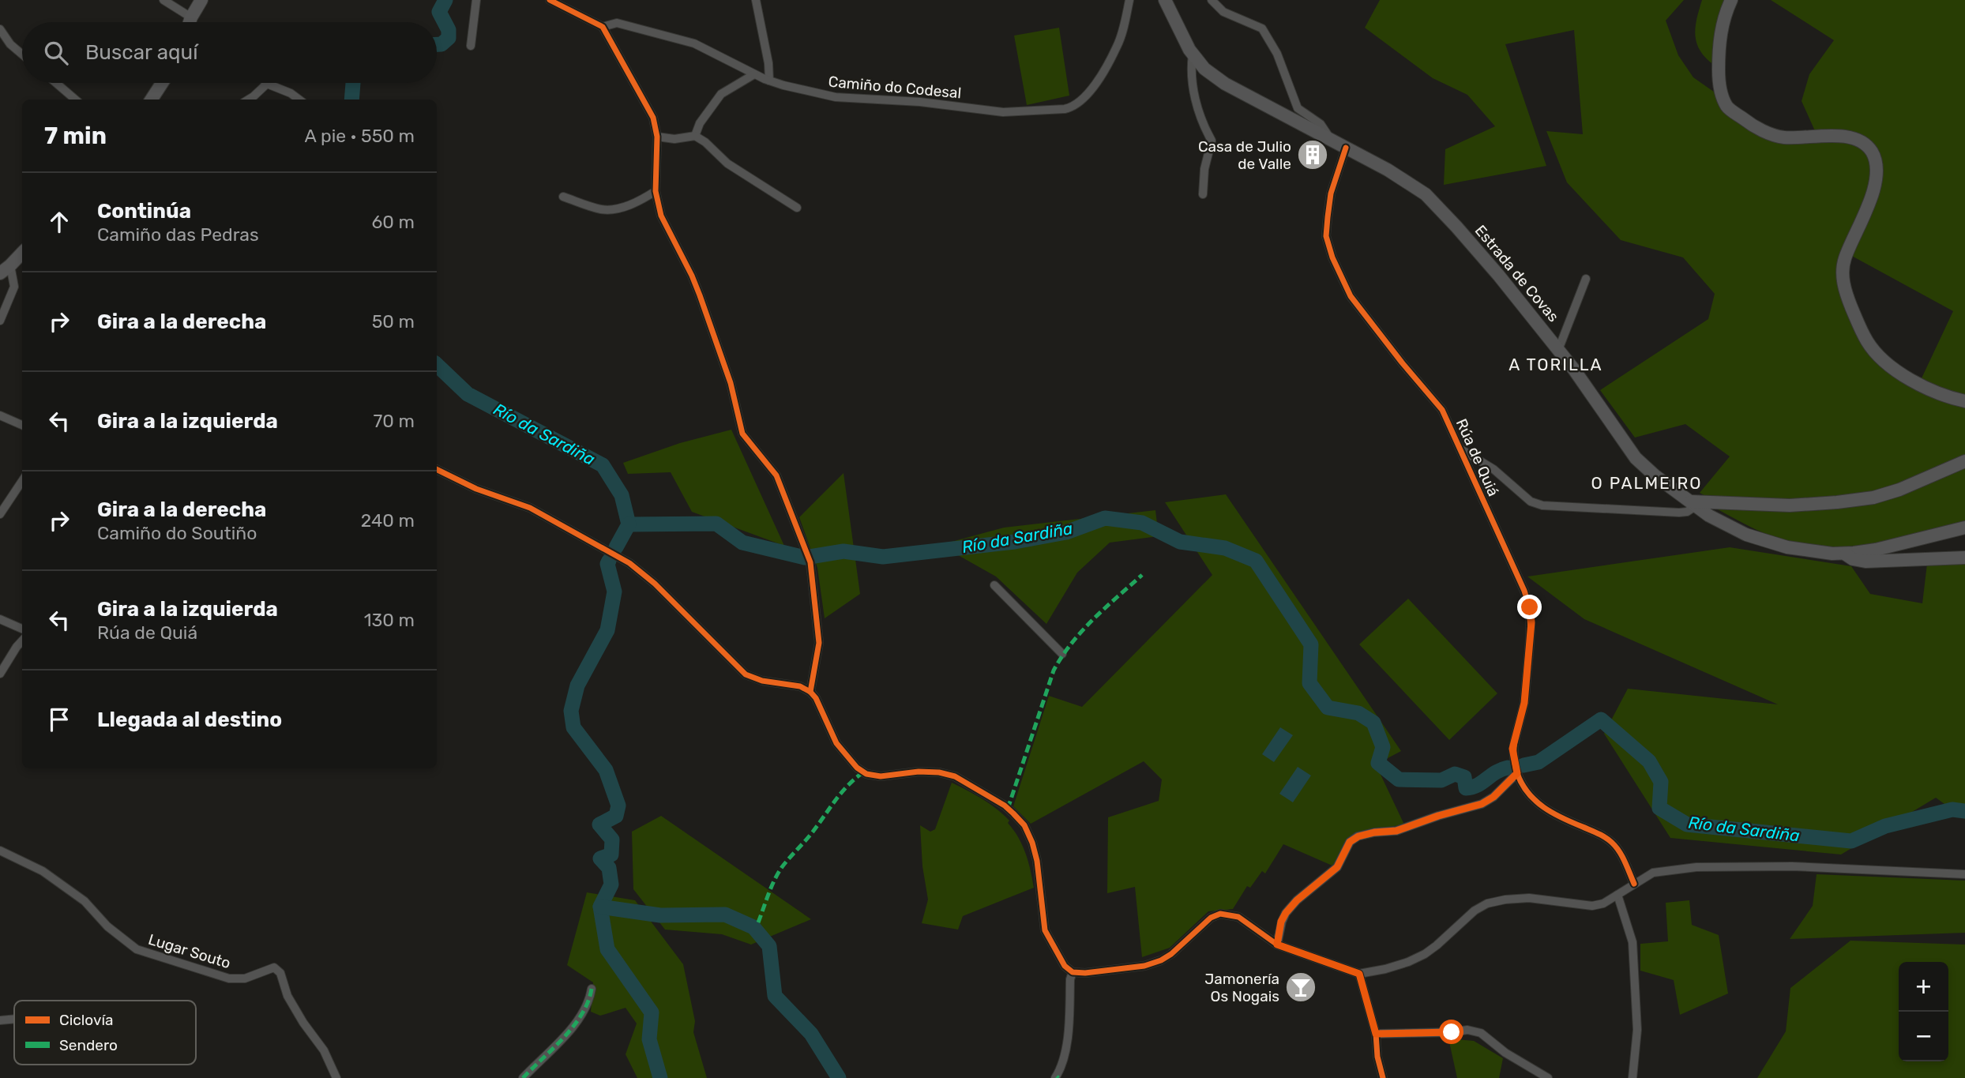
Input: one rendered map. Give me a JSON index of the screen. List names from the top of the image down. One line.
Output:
{"streets":{"main road":["Estrada de Covas"],"street":["Camiño do Codesal","Rúa de Quiá","Lugar Souto"]},"crossings":[["Estrada de Covas","Rúa de Quiá"]],"districts":["A TORILLA","O PALMEIRO"],"water":["Río da Sardiña"],"places":{"building":["Casa de Julio de Valle"],"bar":["Jamonería Os Nogais"]},"legend":["Ciclovía","Sendero"],"page":{"search":"Buscar aquí","heading":["7 min","A pie · 550 m"],"list":[["Continúa","Camiño das Pedras","60 m"],["Gira a la derecha","50 m"],["Gira a la izquierda","70 m"],["Gira a la derecha","Camiño do Soutiño","240 m"],["Gira a la izquierda","Rúa de Quiá","130 m"],"Llegada al destino"],"map_buttons":["+","−"]}}
